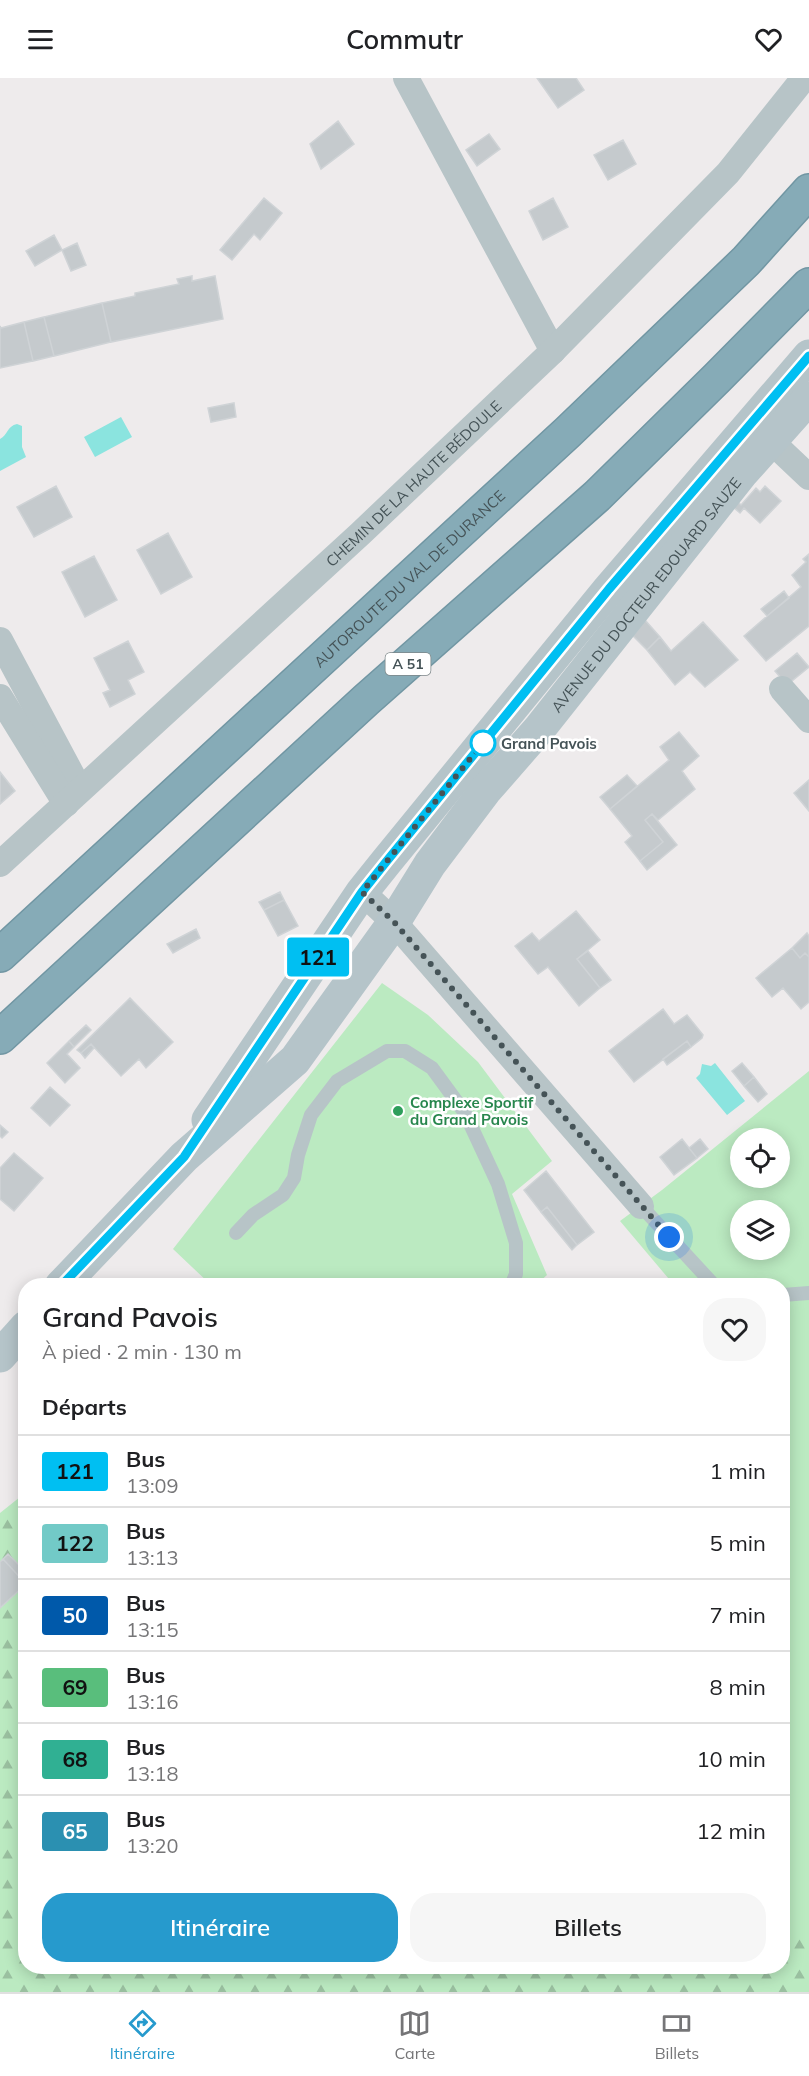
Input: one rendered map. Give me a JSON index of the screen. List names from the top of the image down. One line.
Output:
{"streets":{"highway":["AUTOROUTE DU VAL DE DURANCE","A 51"],"street":["CHEMIN DE LA HAUTE BÉDOULE","AVENUE DU DOCTEUR EDOUARD SAUZE"]},"places":["Grand Pavois","Complexe Sportif du Grand Pavois"],"lines":["bus line 121"],"page":{"header":"Commutr","on_map":"121","heading":[["Grand Pavois","À pied · 2 min · 130 m"],"Départs"],"list":[{"mark":"121","name":"Bus","note":"13:09","value":"1 min"},{"mark":"122","name":"Bus","note":"13:13","value":"5 min"},{"mark":"50","name":"Bus","note":"13:15","value":"7 min"},{"mark":"69","name":"Bus","note":"13:16","value":"8 min"},{"mark":"68","name":"Bus","note":"13:18","value":"10 min"},{"mark":"65","name":"Bus","note":"13:20","value":"12 min"}],"buttons":["Itinéraire","Billets"],"tabs":["Itinéraire","Carte","Billets"]}}
